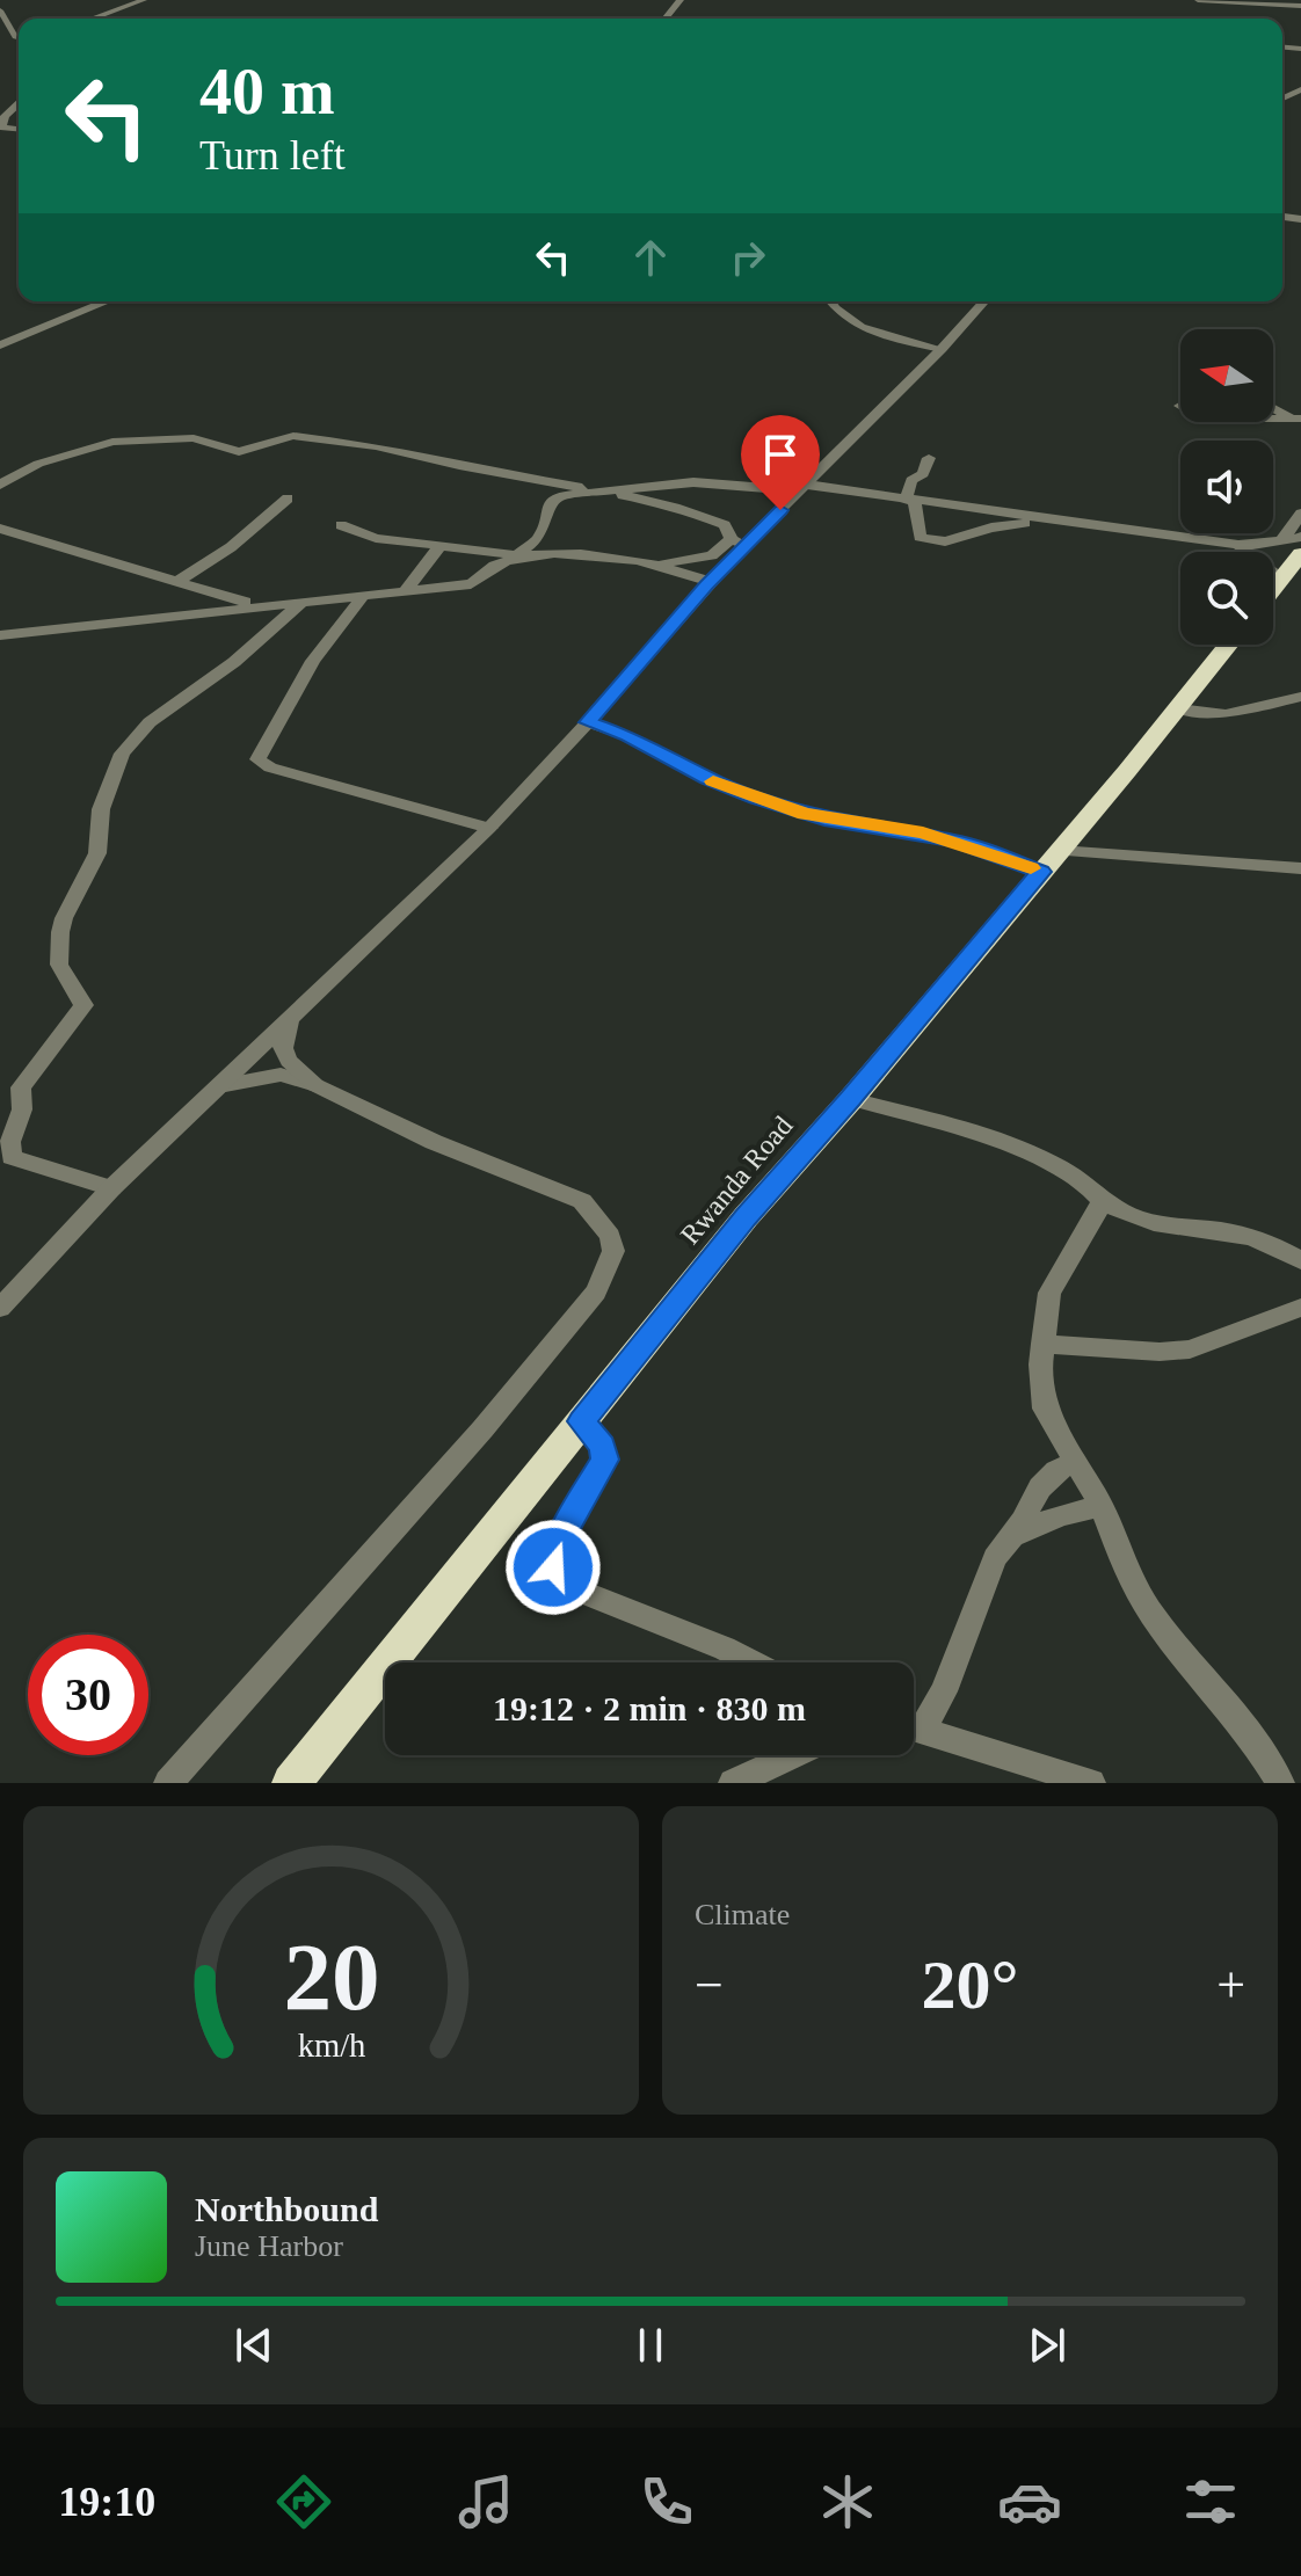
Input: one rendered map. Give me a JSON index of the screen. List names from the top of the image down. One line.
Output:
{"streets":{"highway":["Rwanda Road"]},"north":"left","page":{"turn":["40 m","Turn left"],"limit":"30","trip":"19:12 · 2 min · 830 m","tile":"Climate","heat":["−","20°","+"],"song":["Northbound","June Harbor"],"tabs":"19:10","gauge":["20","km/h"]}}
